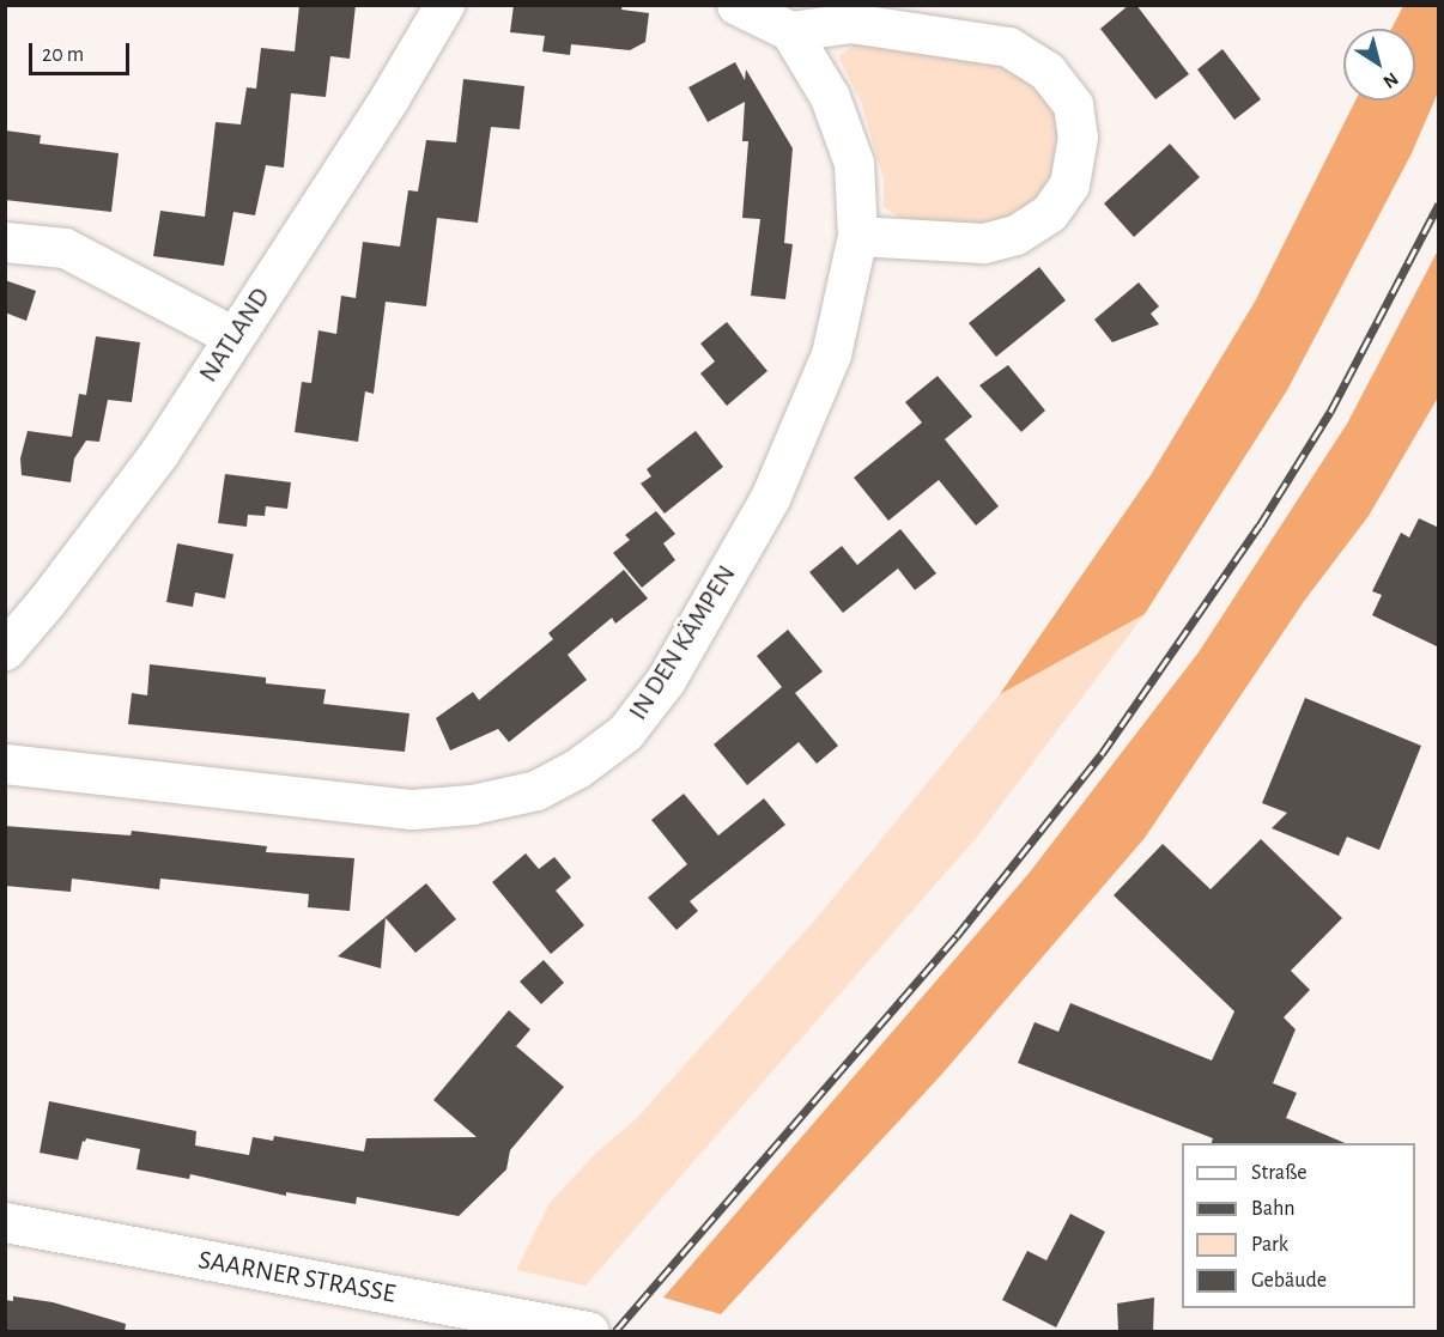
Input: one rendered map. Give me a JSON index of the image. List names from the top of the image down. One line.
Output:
{"streets":{"street":["NATLAND","IN DEN KÄMPEN","SAARNER STRASSE"]},"legend":["Straße","Bahn","Park","Gebäude"],"scale_bar":"20 m","north":"bottom right"}
